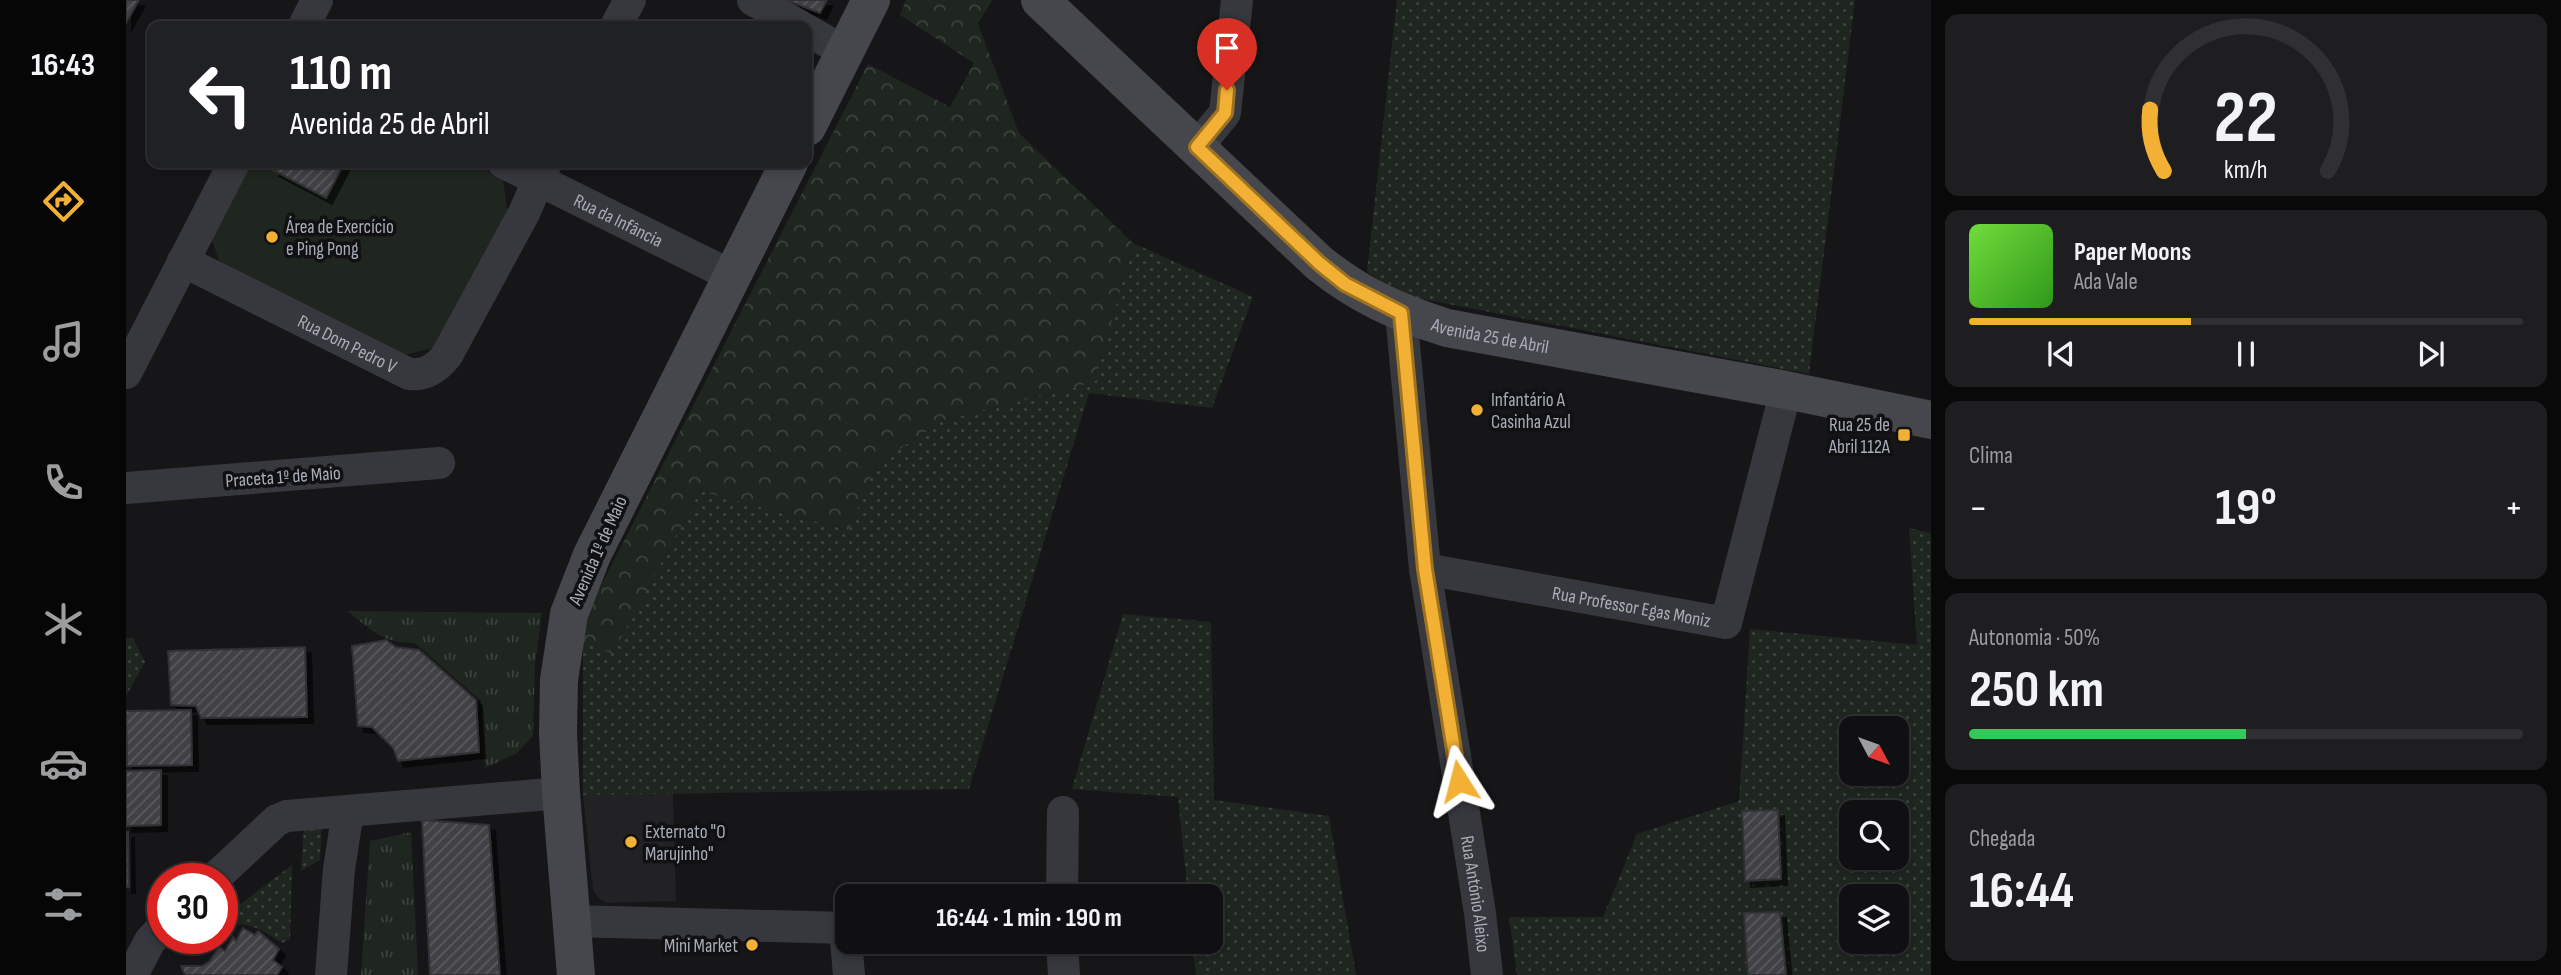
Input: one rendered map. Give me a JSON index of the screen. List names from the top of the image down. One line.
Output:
{"streets":{"main road":["Avenida 25 de Abril","Avenida 1º de Maio"],"street":["Rua da Infância","Rua Dom Pedro V","Praceta 1º de Maio","Rua Professor Egas Moniz","Rua António Aleixo"]},"crossings":[["Rua da Infância","Rua Dom Pedro V"],["Rua da Infância","Avenida 1º de Maio"],["Avenida 25 de Abril","Rua Professor Egas Moniz"],["Avenida 25 de Abril","Rua António Aleixo"],["Rua Professor Egas Moniz","Rua António Aleixo"]],"places":{"other":["Área de Exercício e Ping Pong","Infantário A Casinha Azul","Externato \"O Marujinho\"","Mini Market"],"transit":["Rua 25 de Abril 112A"]},"north":"bottom right","page":{"tabs":"16:43","turn":["110 m","Avenida 25 de Abril"],"song":["Paper Moons","Ada Vale"],"tile":["Clima",["Autonomia · 50%","250 km"],["Chegada","16:44"]],"heat":["−","19°","+"],"limit":"30","trip":"16:44 · 1 min · 190 m","gauge":["22","km/h"]}}
